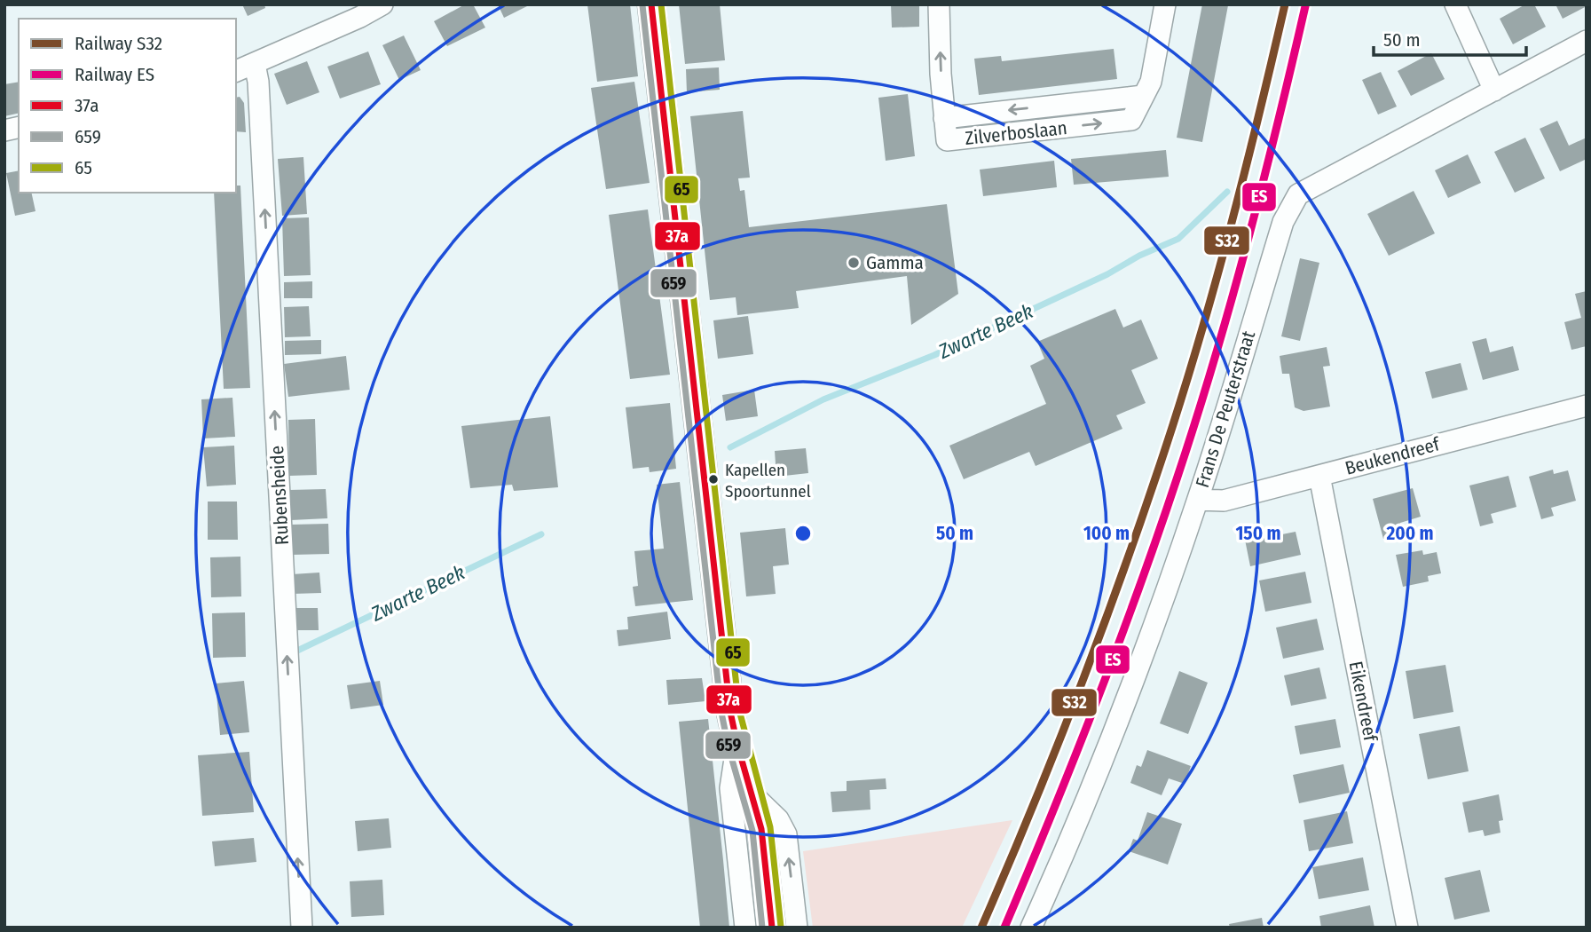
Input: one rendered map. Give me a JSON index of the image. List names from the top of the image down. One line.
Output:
{"streets":{"street":["Zilverboslaan","Frans De Peuterstraat","Beukendreef","Rubensheide","Eikendreef"]},"crossings":[["Frans De Peuterstraat","Beukendreef"],["Beukendreef","Eikendreef"]],"one_way":["Rubensheide"],"water":["Zwarte Beek"],"places":["Gamma","Kapellen Spoortunnel"],"lines":["rail line S32","transit line 37a","transit line 65","transit line 659","rail line ES"],"legend":["Railway S32","Railway ES","37a","659","65"],"scale_bar":"50 m","rings":["50 m","100 m","150 m","200 m"]}
